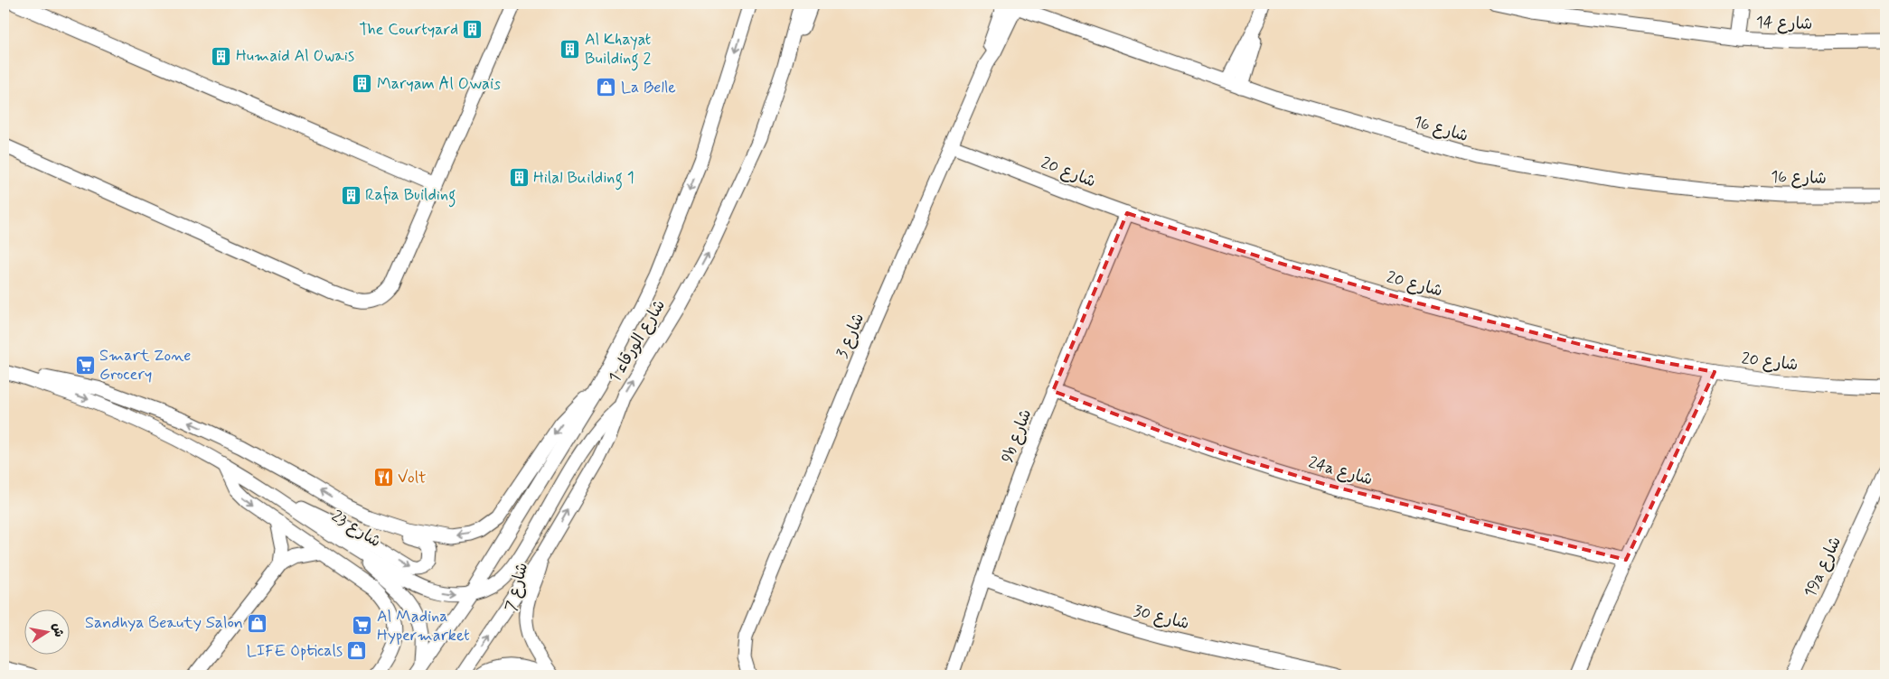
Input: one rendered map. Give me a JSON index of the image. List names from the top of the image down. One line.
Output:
{"streets":{"street":["شارع 14","شارع 16","شارع 20","شارع 3","شارع الورقاء 1","9b شارع","24a شارع","شارع 23","19a شارع","شارع 7","شارع 30"]},"crossings":[["شارع 16","شارع 3"],["شارع 20","شارع 3"],["شارع 20","9b شارع"],["شارع الورقاء 1","شارع 23"],["شارع الورقاء 1","شارع 7"],["9b شارع","24a شارع"],["9b شارع","شارع 30"]],"places":{"building":["The Courtyard","Al Khayat Building 2","Humaid Al Owais","Maryam Al Owais","Hilal Building 1","Rafia Building"],"shop":["La Belle","Sandhya Beauty Salon","LIFE Opticals"],"supermarket":["Smart Zone Grocery","Al Madina Hypermarket"],"restaurant":["Volt"]},"north":"right"}
